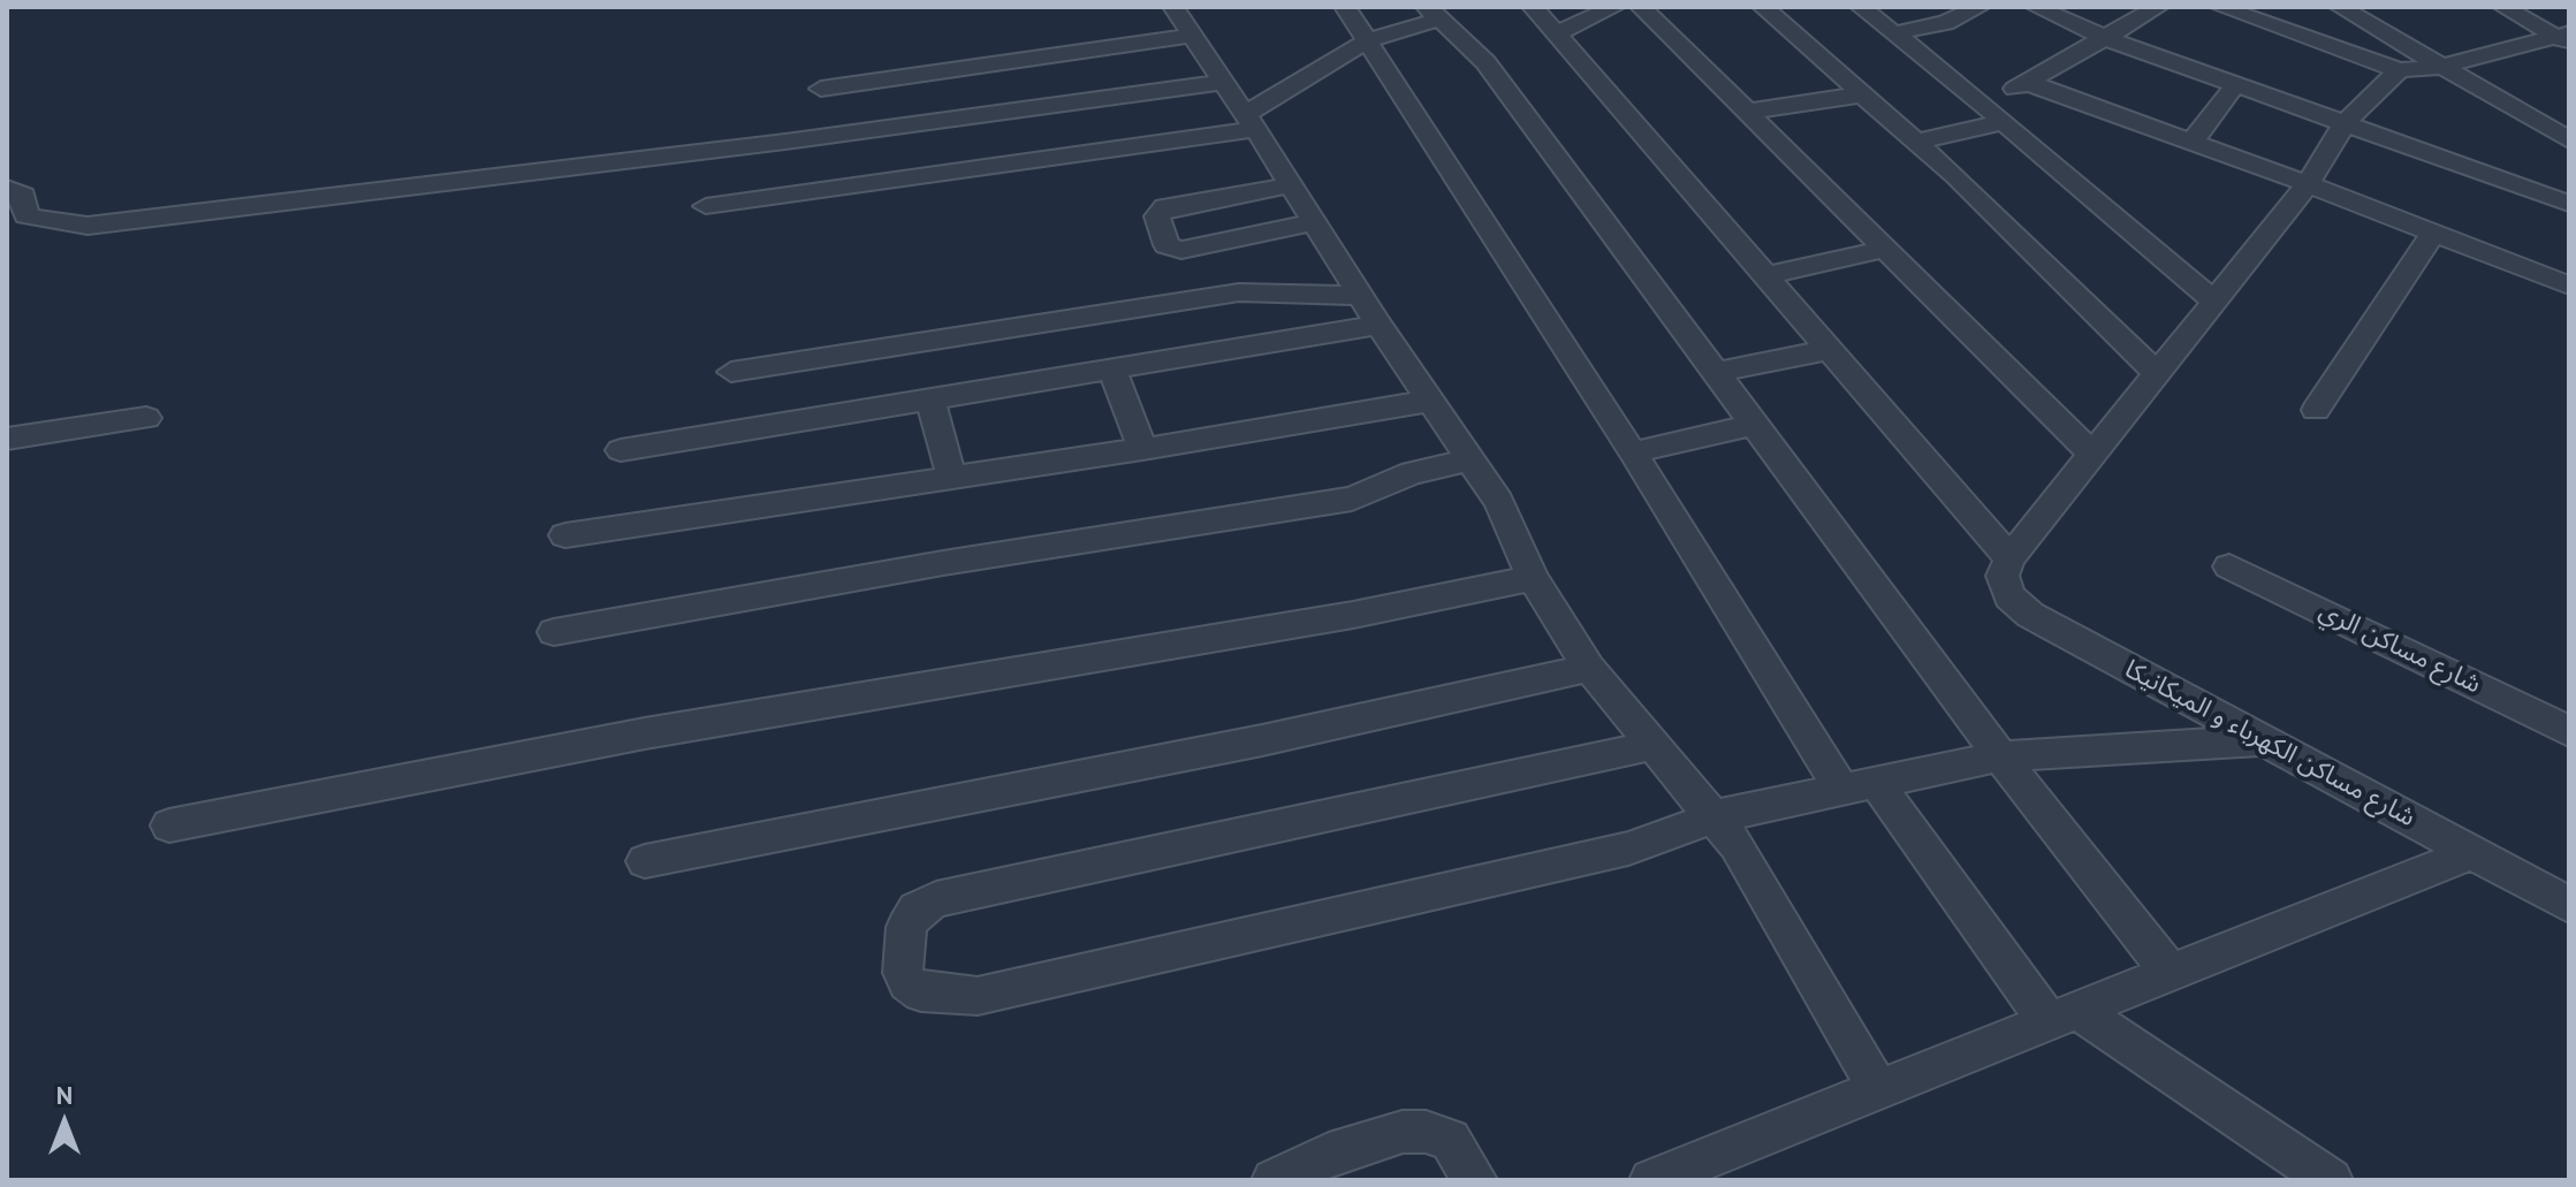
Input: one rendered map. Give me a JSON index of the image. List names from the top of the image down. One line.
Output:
{"streets":{"street":["شارع مساكن الري","شارع مساكن الكهرباء و الميكانيكا"]},"north":"top"}
